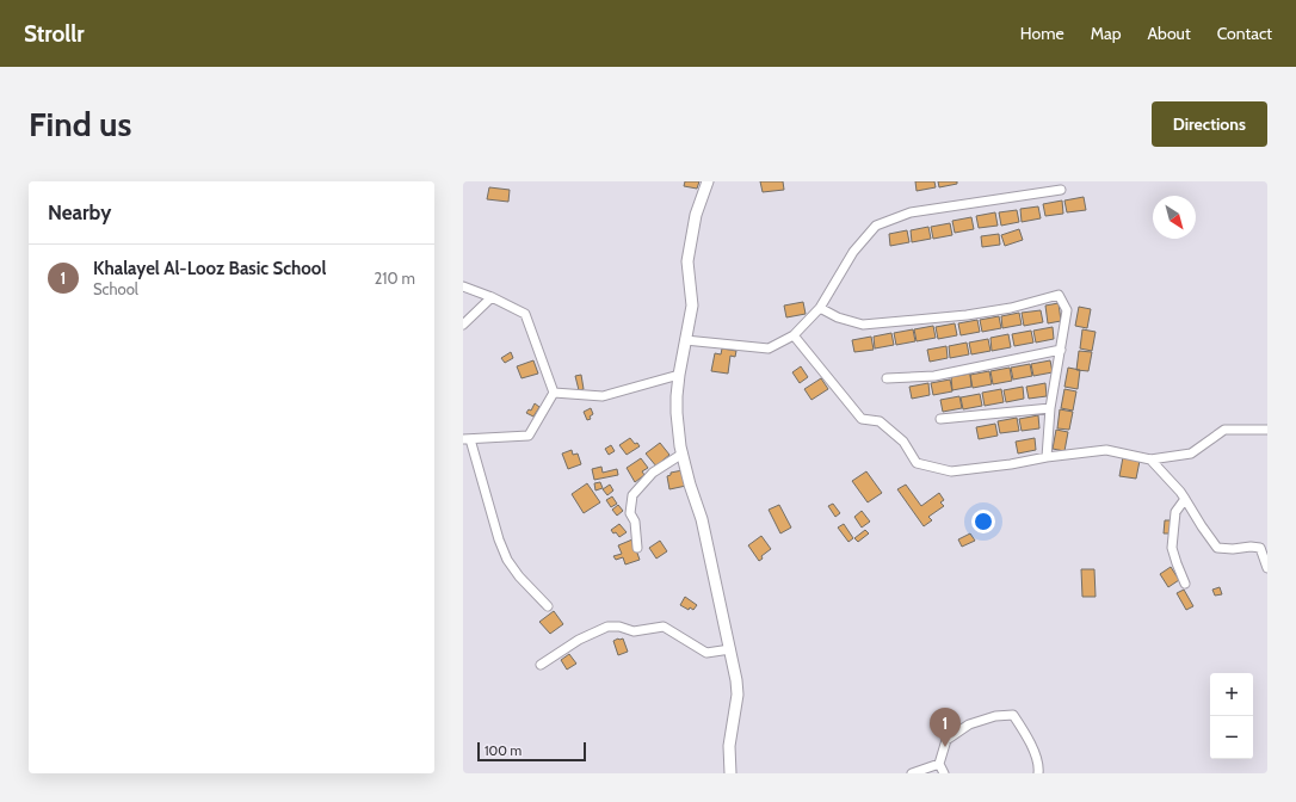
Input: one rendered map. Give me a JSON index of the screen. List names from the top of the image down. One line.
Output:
{"scale_bar":"100 m","north":"bottom right","page":{"header":"Strollr","nav":["Home","Map","About","Contact"],"buttons":"Directions","title":"Find us","heading":"Nearby","list":[{"mark":"1","name":"Khalayel Al-Looz Basic School","note":"School","value":"210 m"}],"map_buttons":["+","−"],"pins":"1","scale":"100 m"}}
